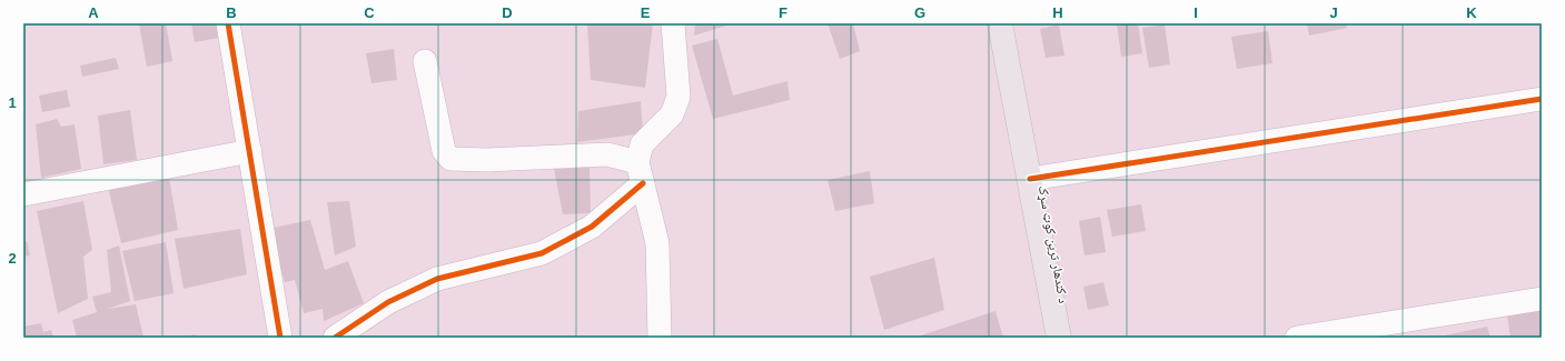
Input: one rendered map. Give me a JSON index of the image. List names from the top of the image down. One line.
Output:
{"streets":{"main road":["د کندهار ترين کوټ سړک"]},"grid":{"columns":["A","B","C","D","E","F","G","H","I","J","K"],"rows":["1","2"]}}
